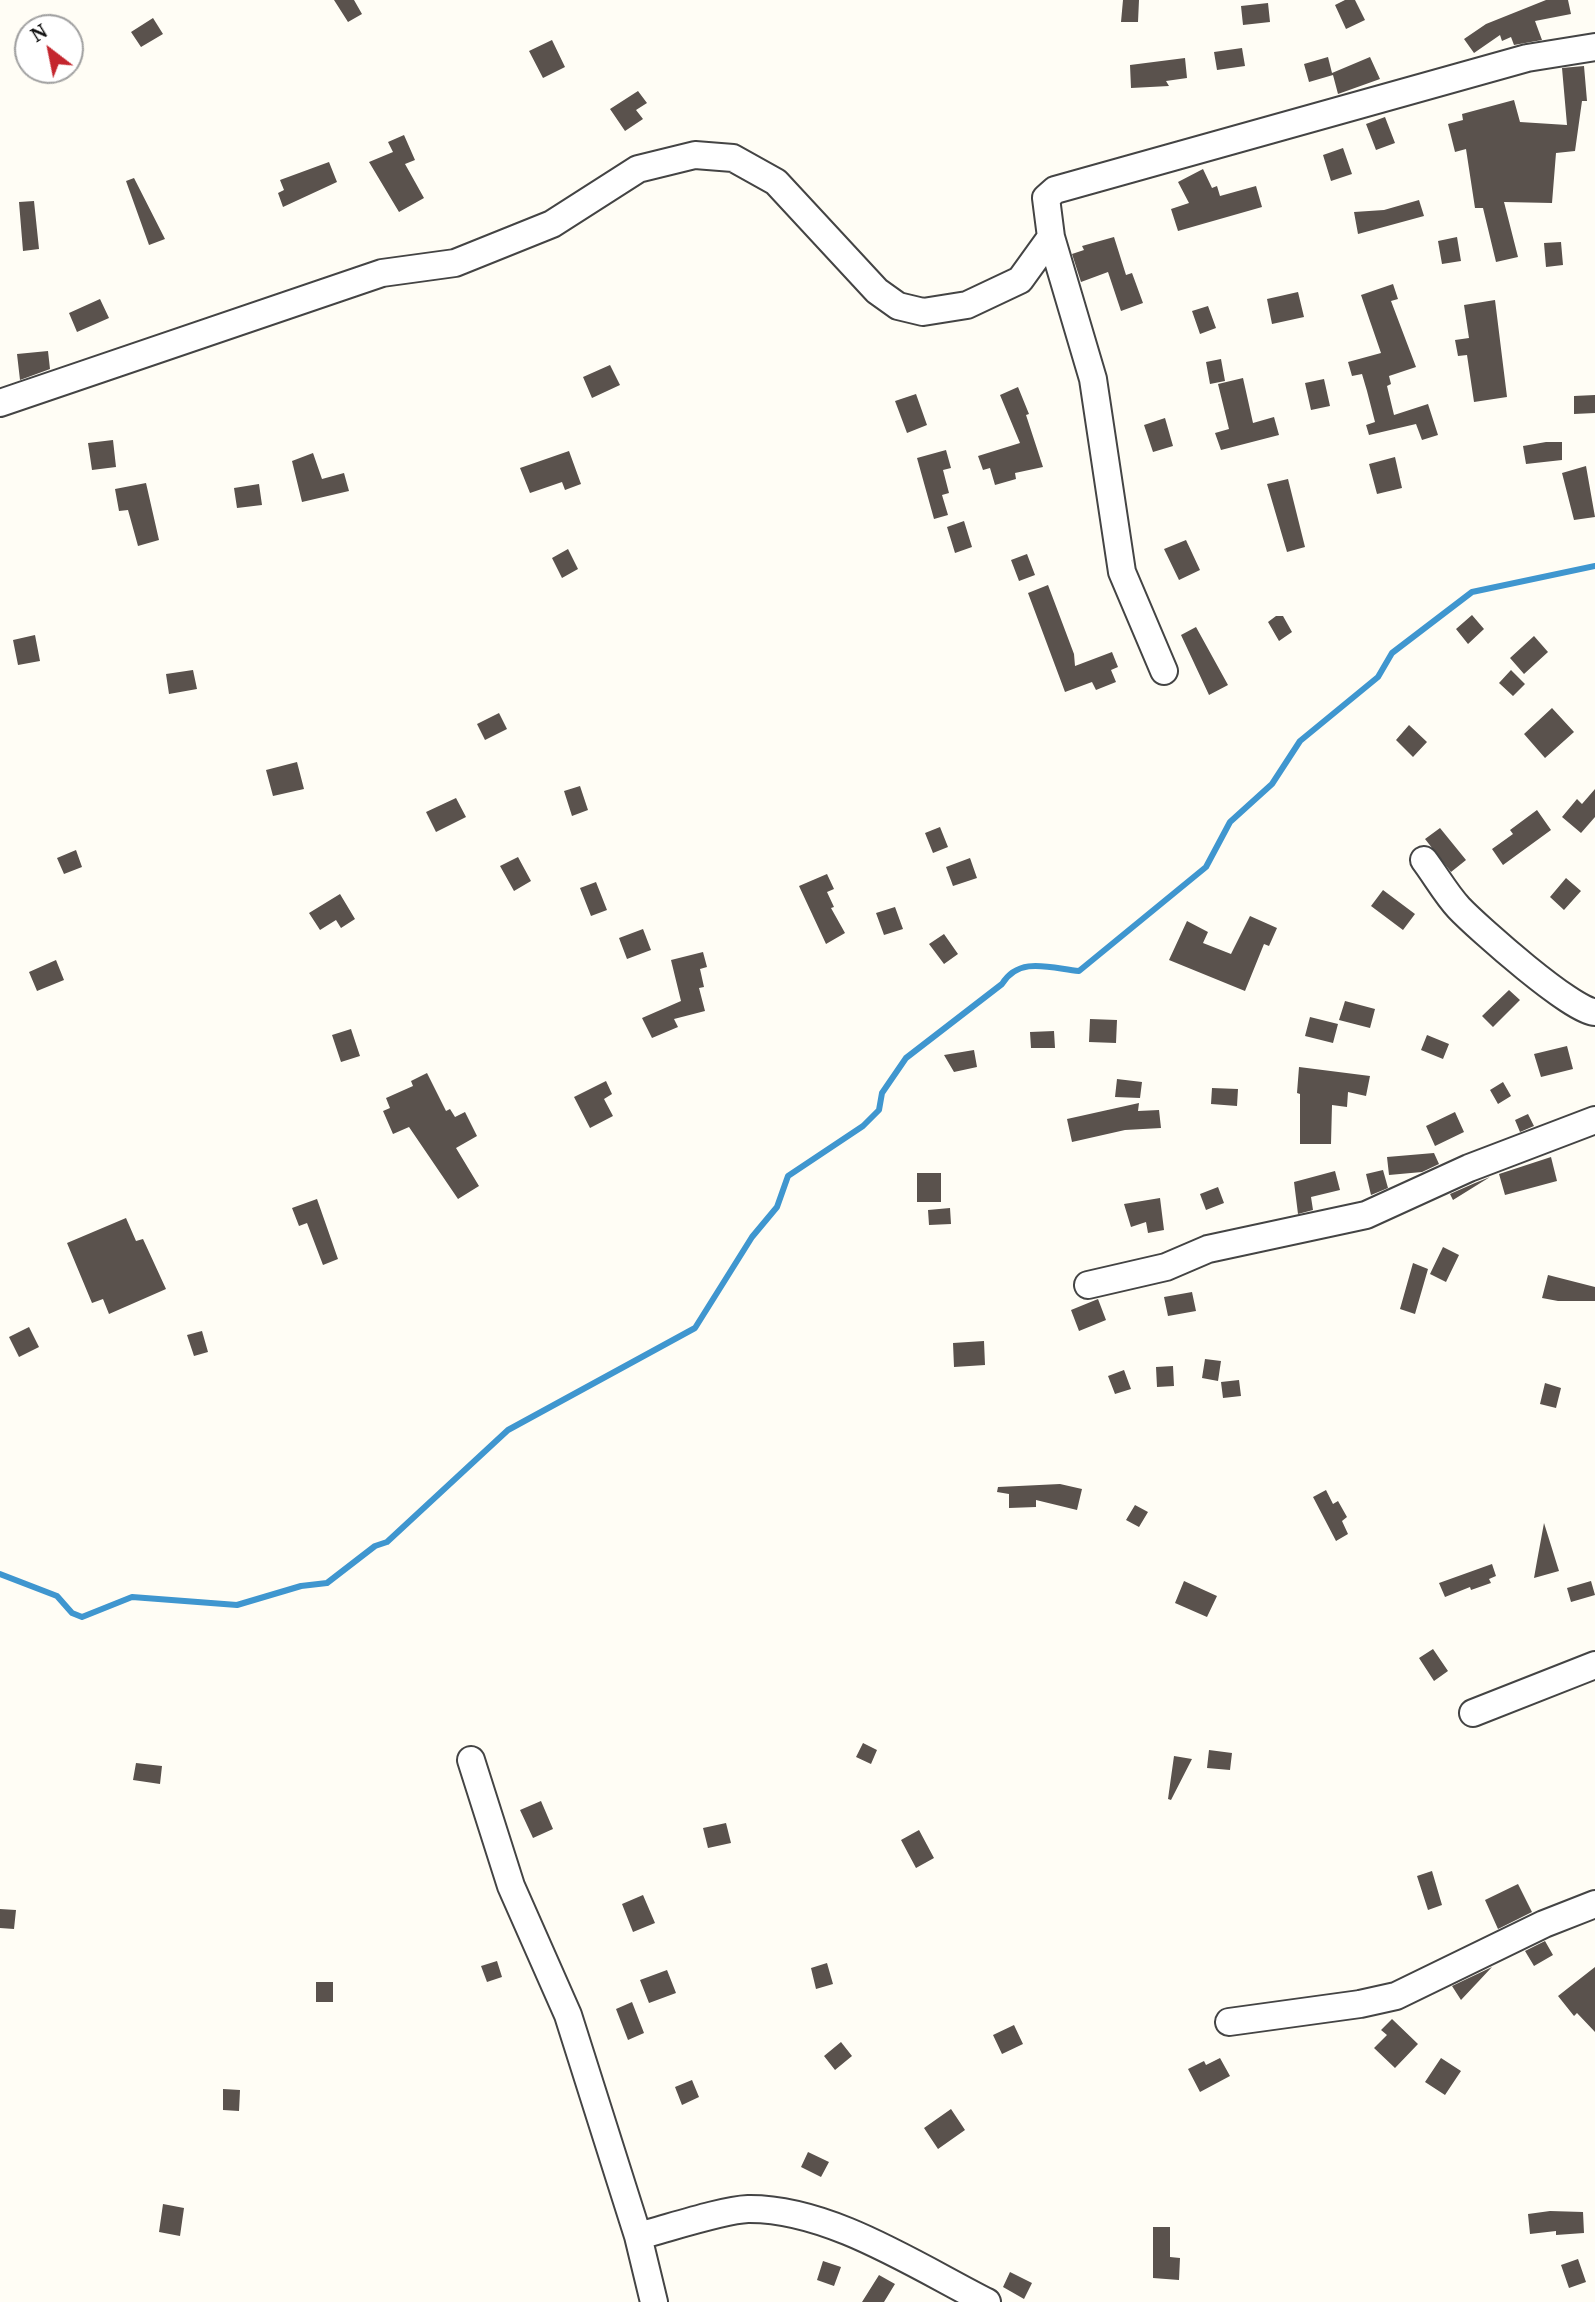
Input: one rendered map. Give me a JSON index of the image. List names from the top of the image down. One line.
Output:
{"north":"top left"}
